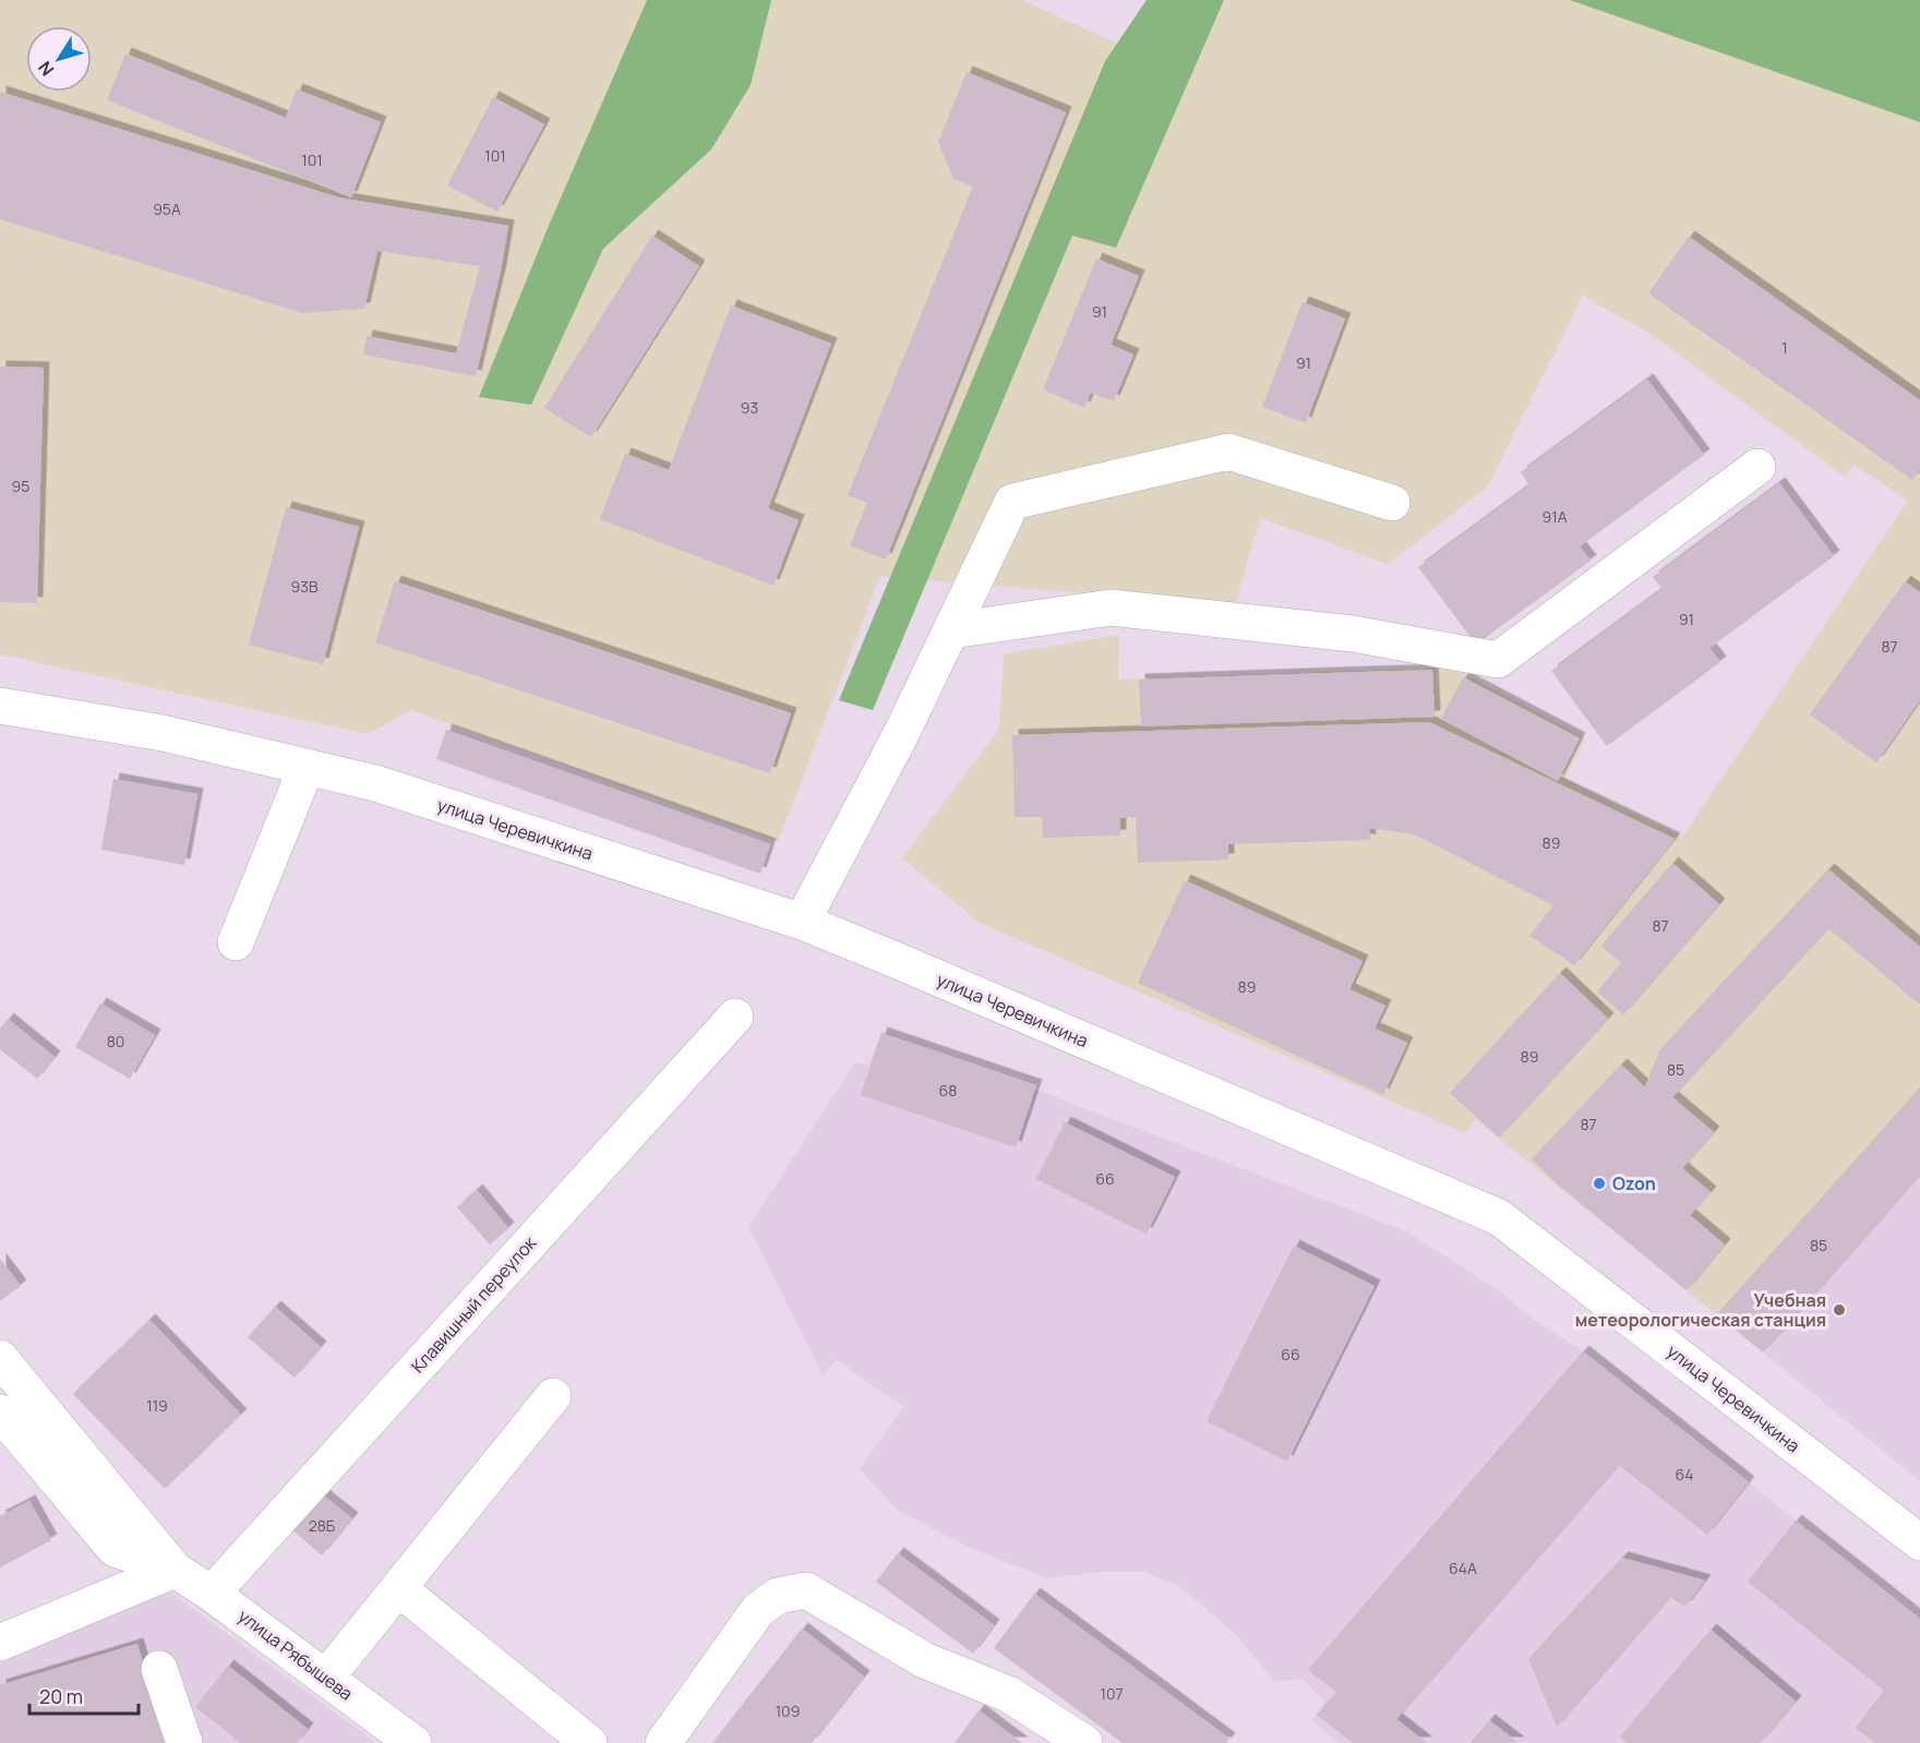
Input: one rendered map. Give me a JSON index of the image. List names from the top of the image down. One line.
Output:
{"streets":{"street":["улица Черевичкина","Клавишный переулок","улица Рябышева"]},"crossings":[["Клавишный переулок","улица Рябышева"]],"places":["Ozon","Учебная метеорологическая станция"],"house_numbers":["101","101","95А","91","1","91","93","95","91А","93В","91","87","89","87","89","80","89","85","68","87","66","85","66","119","64","28Б","64А","107","109"],"scale_bar":"20 m","north":"bottom left"}
